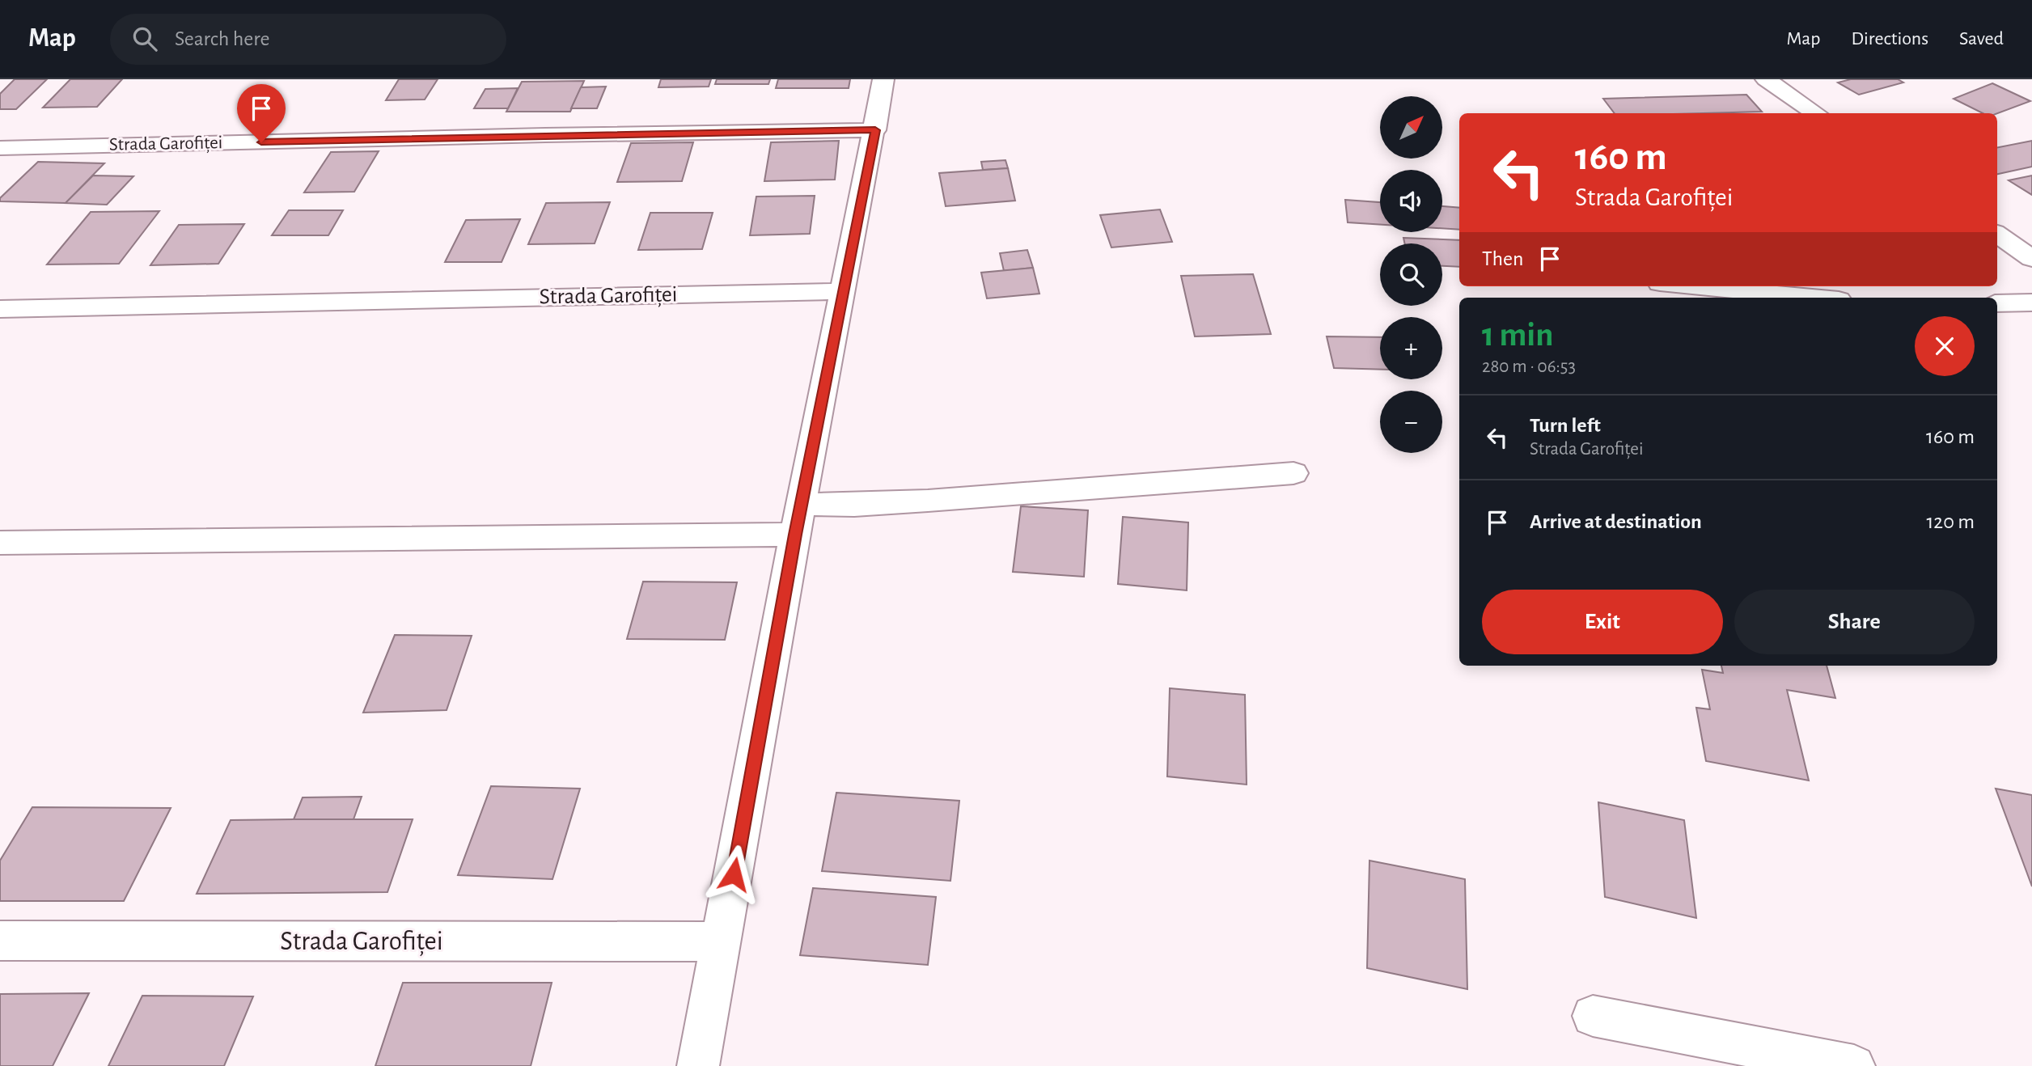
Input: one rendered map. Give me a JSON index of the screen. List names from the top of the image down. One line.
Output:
{"streets":{"street":["Strada Garofiței"]},"north":"top right","page":{"header":"Map","search":"Search here","nav":["Map","Directions","Saved"],"map_buttons":["+","−"],"turn":["160 m","Strada Garofiței"],"then":"Then","heading":["1 min","280 m · 06:53"],"list":[{"name":"Turn left","note":"Strada Garofiței","value":"160 m"},{"name":"Arrive at destination","value":"120 m"}],"buttons":["Exit","Share"]}}
